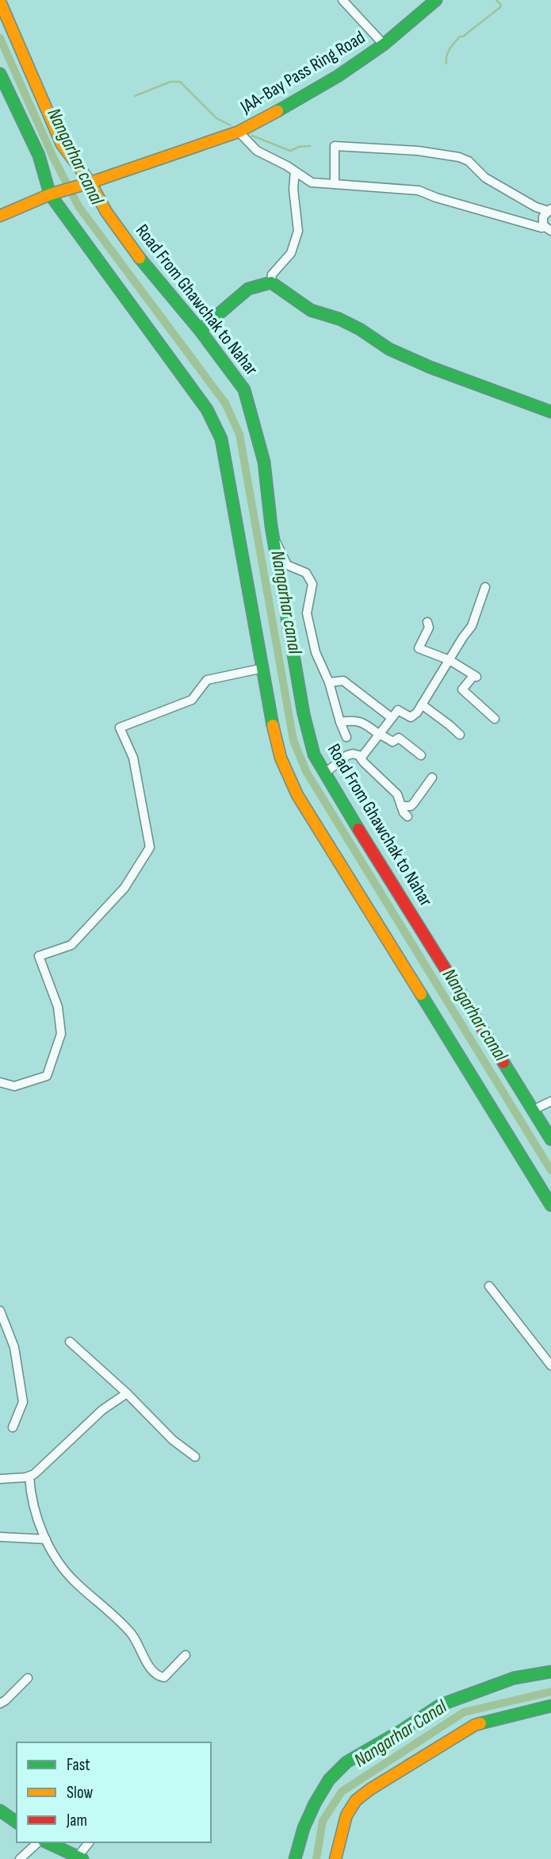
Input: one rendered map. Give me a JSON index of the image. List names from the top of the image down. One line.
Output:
{"streets":{"main road":["JAA-Bay Pass Ring Road","Road From Ghawchak to Nahar"]},"crossings":[["JAA-Bay Pass Ring Road","Road From Ghawchak to Nahar"]],"water":["Nangarhar canal","Nangarhar Canal"],"legend":["Fast","Slow","Jam"]}
